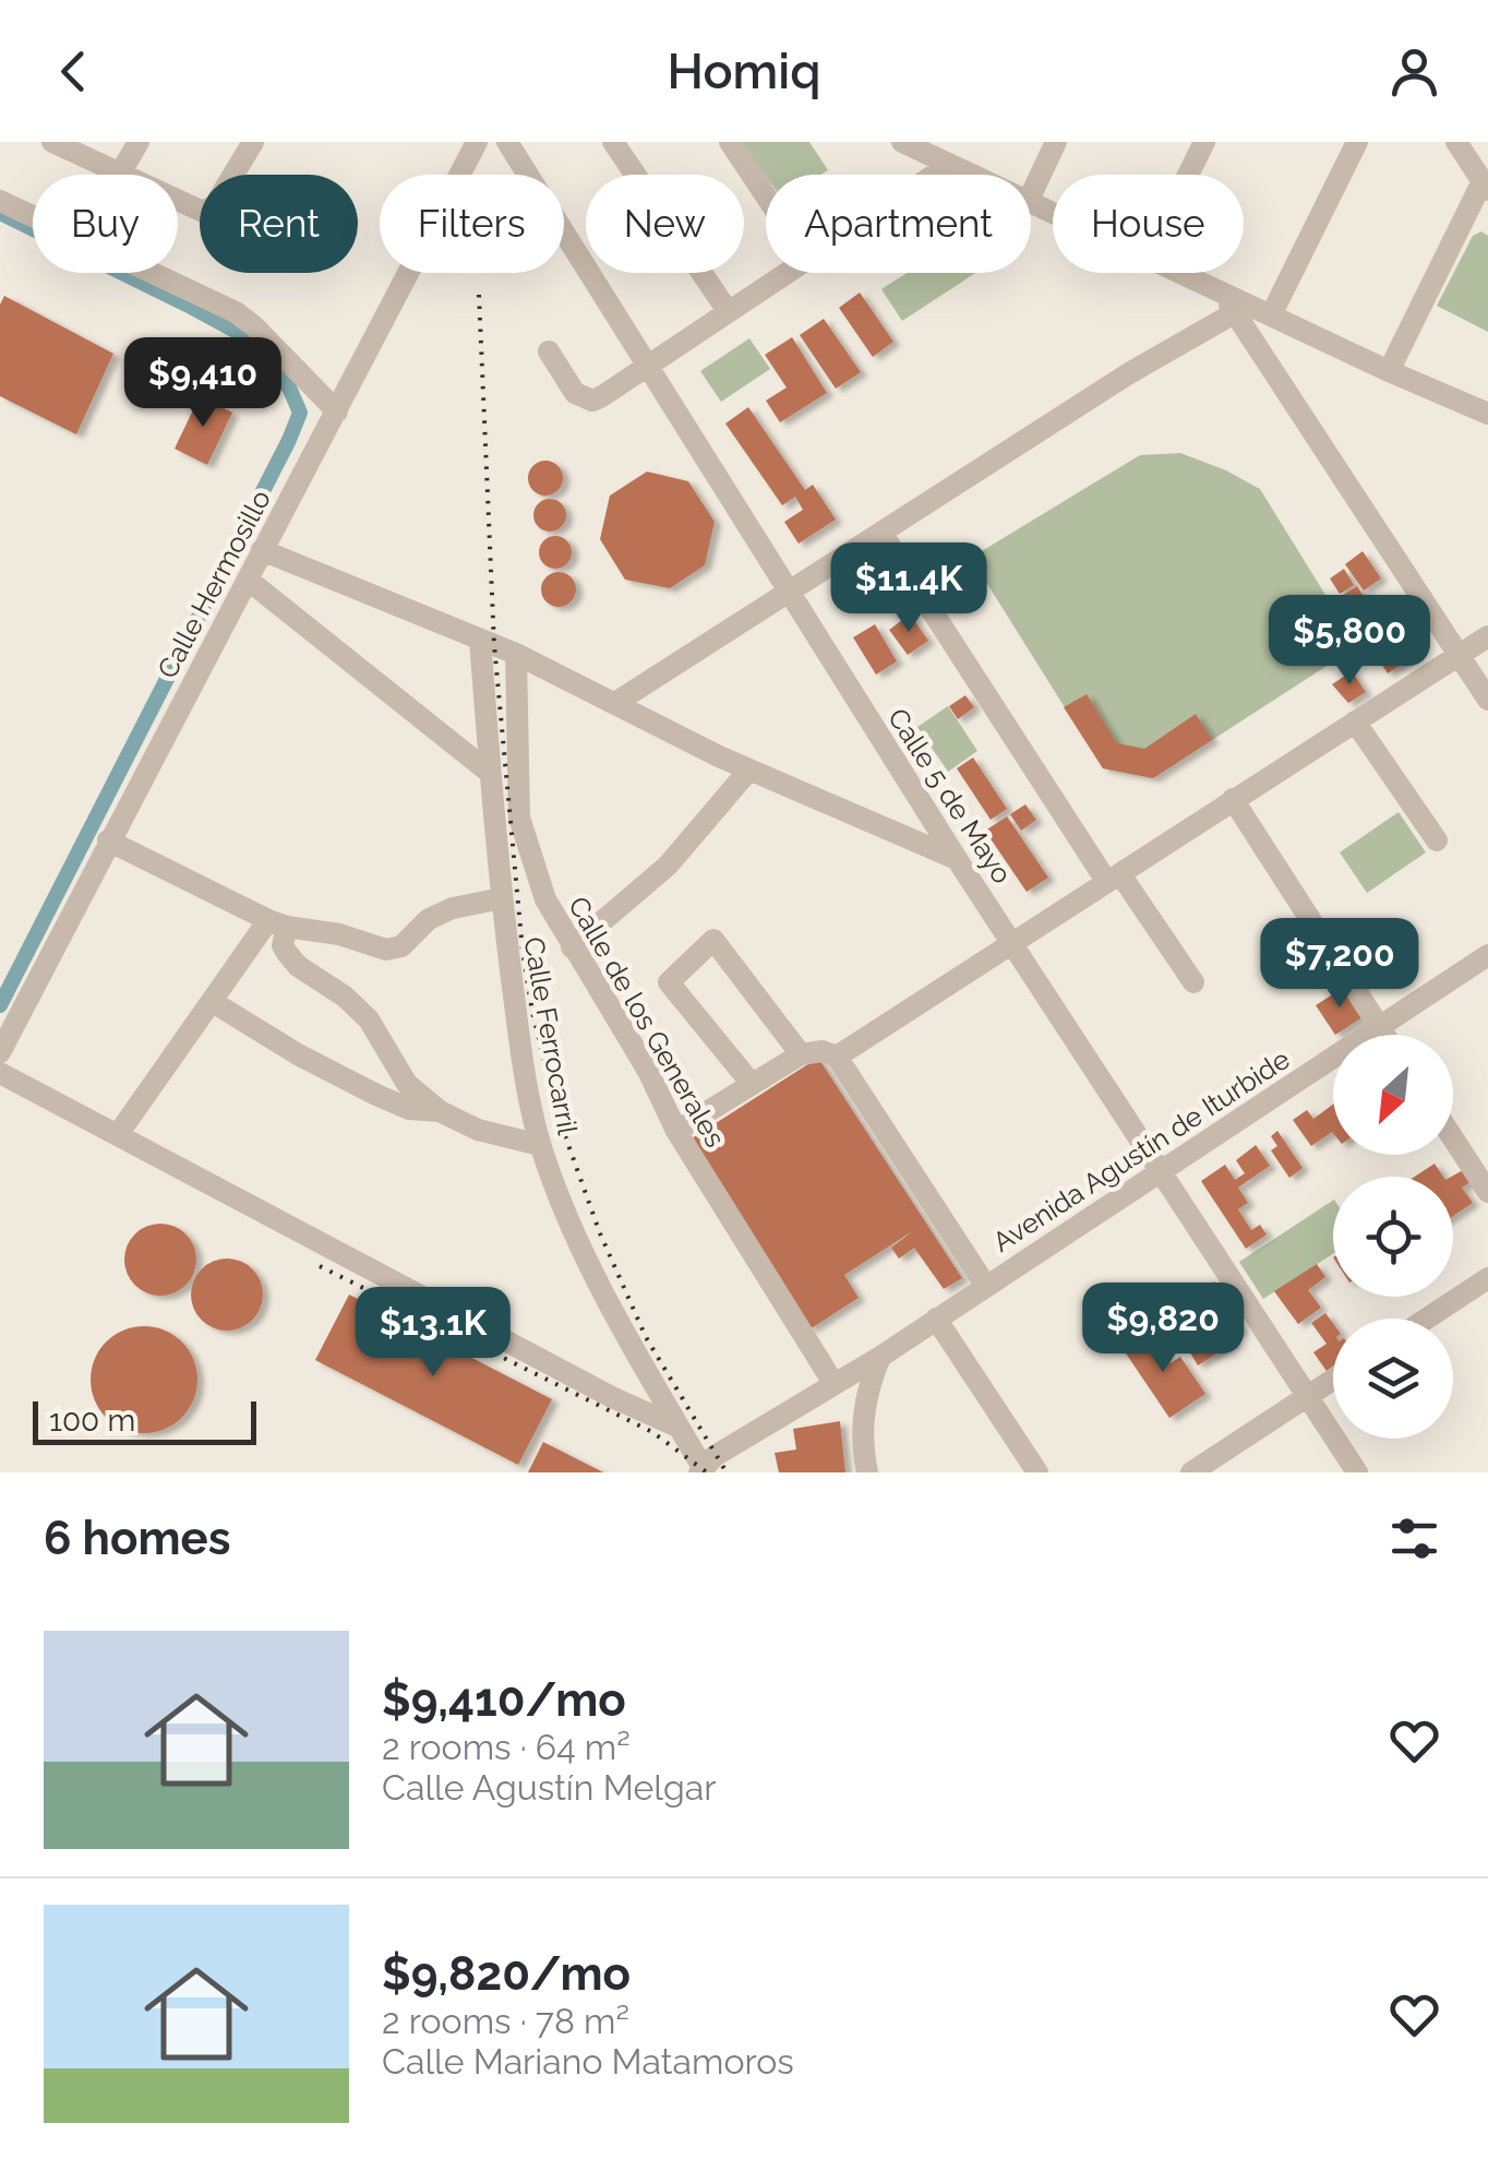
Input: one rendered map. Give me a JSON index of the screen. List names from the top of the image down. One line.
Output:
{"streets":{"street":["Calle Hermosillo","Calle 5 de Mayo","Calle de los Generales","Calle Ferrocarril","Avenida Agustín de Iturbide"]},"crossings":[["Calle 5 de Mayo","Avenida Agustín de Iturbide"],["Calle de los Generales","Avenida Agustín de Iturbide"],["Calle Ferrocarril","Avenida Agustín de Iturbide"]],"scale_bar":"100 m","north":"bottom left","page":{"header":"Homiq","chip":["Buy","Rent","Filters","New","Apartment","House"],"price":["$9,410","$11.4K","$5,800","$7,200","$9,820","$13.1K"],"scale":"100 m","heading":"6 homes","list":[{"name":"$9,410/mo","note":"2 rooms · 64 m² · Calle Agustín Melgar"},{"name":"$9,820/mo","note":"2 rooms · 78 m² · Calle Mariano Matamoros"}]}}
